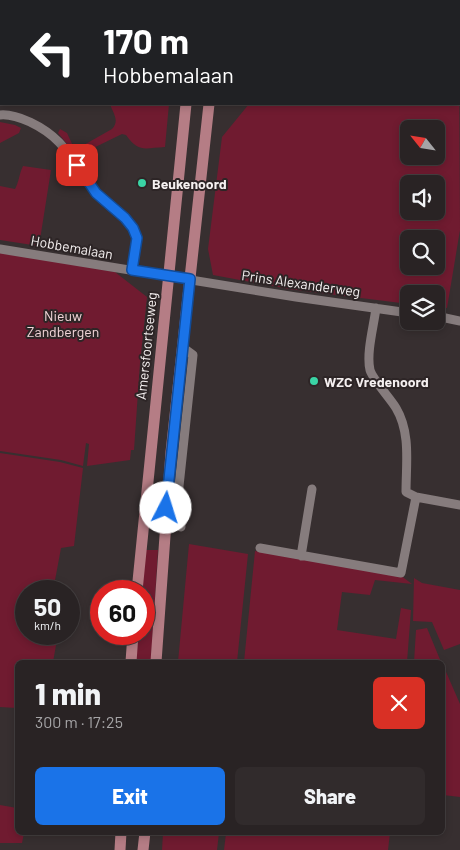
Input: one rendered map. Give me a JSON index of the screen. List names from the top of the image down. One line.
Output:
{"streets":{"main road":["Amersfoortseweg"],"street":["Hobbemalaan","Prins Alexanderweg"]},"crossings":[["Hobbemalaan","Prins Alexanderweg"],["Hobbemalaan","Amersfoortseweg"],["Prins Alexanderweg","Amersfoortseweg"]],"parks":["Nieuw Zandbergen"],"places":["Beukenoord","WZC Vredenoord"],"north":"top left","page":{"turn":["170 m","Hobbemalaan"],"speed":"50 km/h","limit":"60","heading":["1 min","300 m · 17:25"],"buttons":["Exit","Share"]}}
